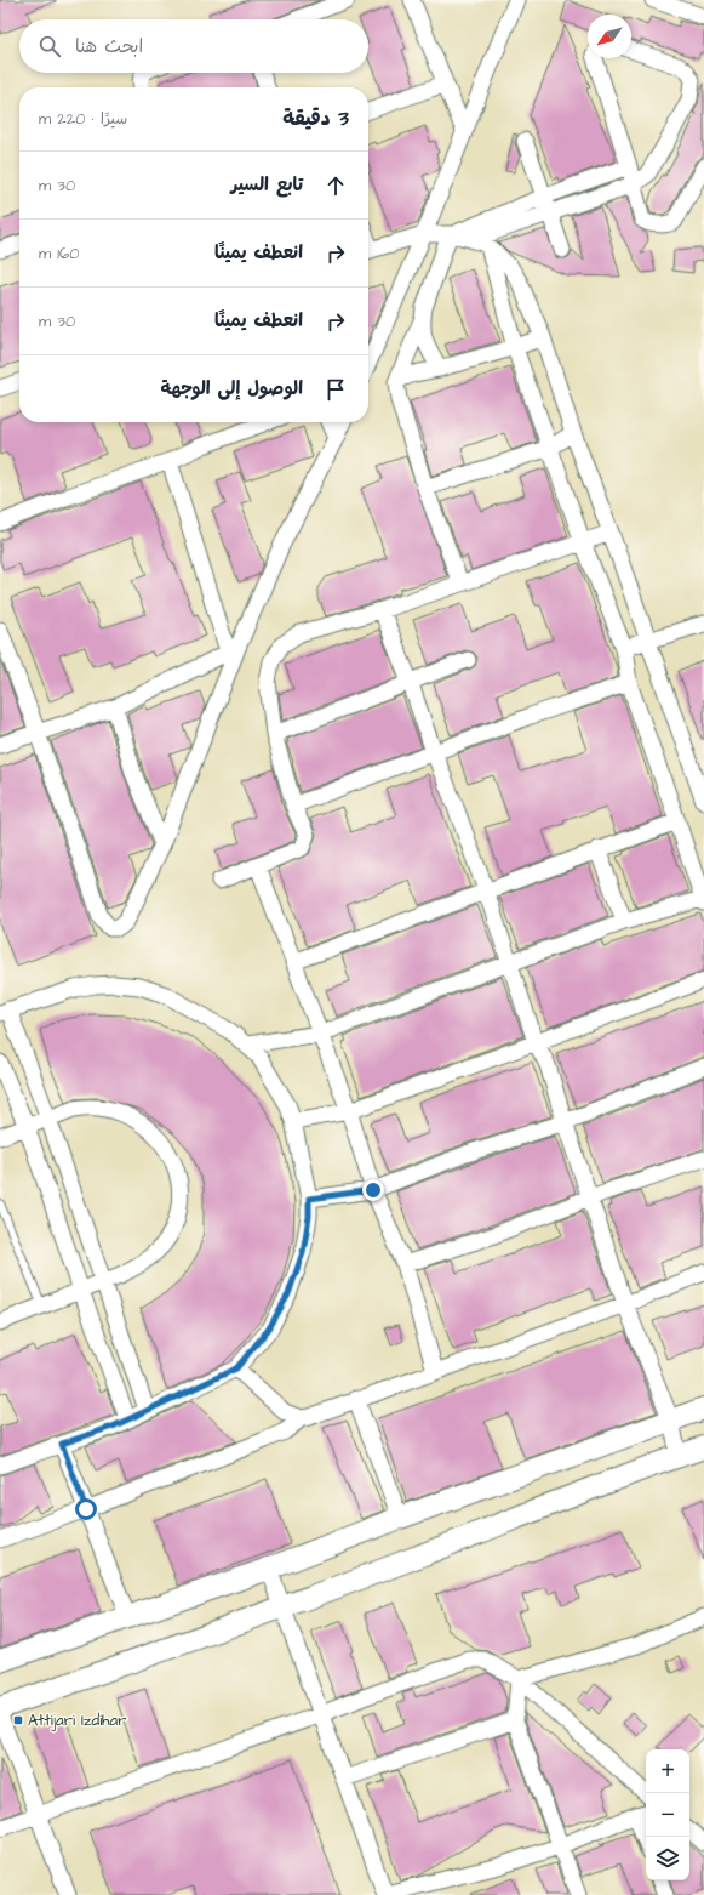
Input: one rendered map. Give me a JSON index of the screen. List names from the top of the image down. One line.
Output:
{"places":{"transit":["Attijari Izdihar"]},"north":"bottom left","page":{"search":"ابحث هنا","heading":["3 دقيقة","سيرًا · 220 m"],"list":[["تابع السير","30 m"],["انعطف يمينًا","160 m"],["انعطف يمينًا","30 m"],"الوصول إلى الوجهة"],"map_buttons":["+","−"]}}
